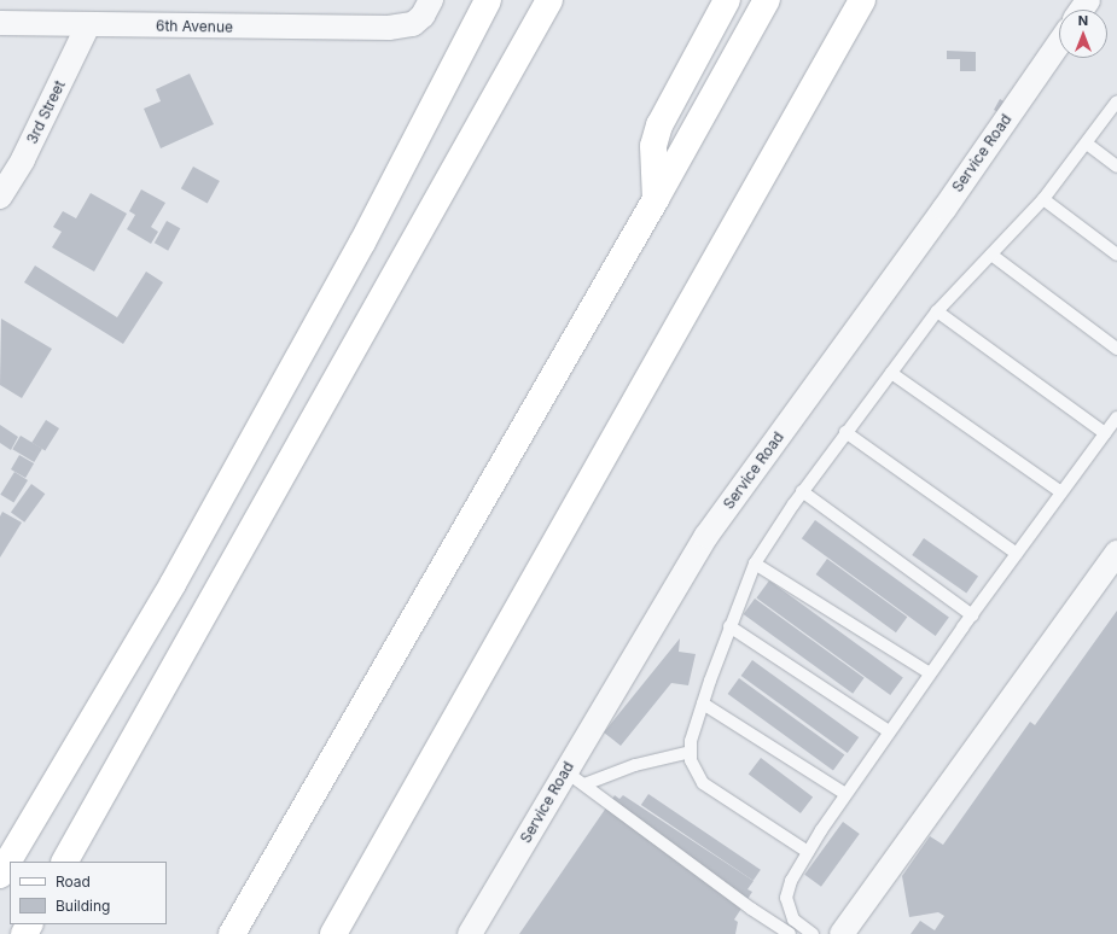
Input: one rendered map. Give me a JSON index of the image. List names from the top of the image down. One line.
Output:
{"streets":{"street":["6th Avenue","3rd Street","Service Road"]},"crossings":[["6th Avenue","3rd Street"]],"legend":["Road","Building"],"north":"top"}
